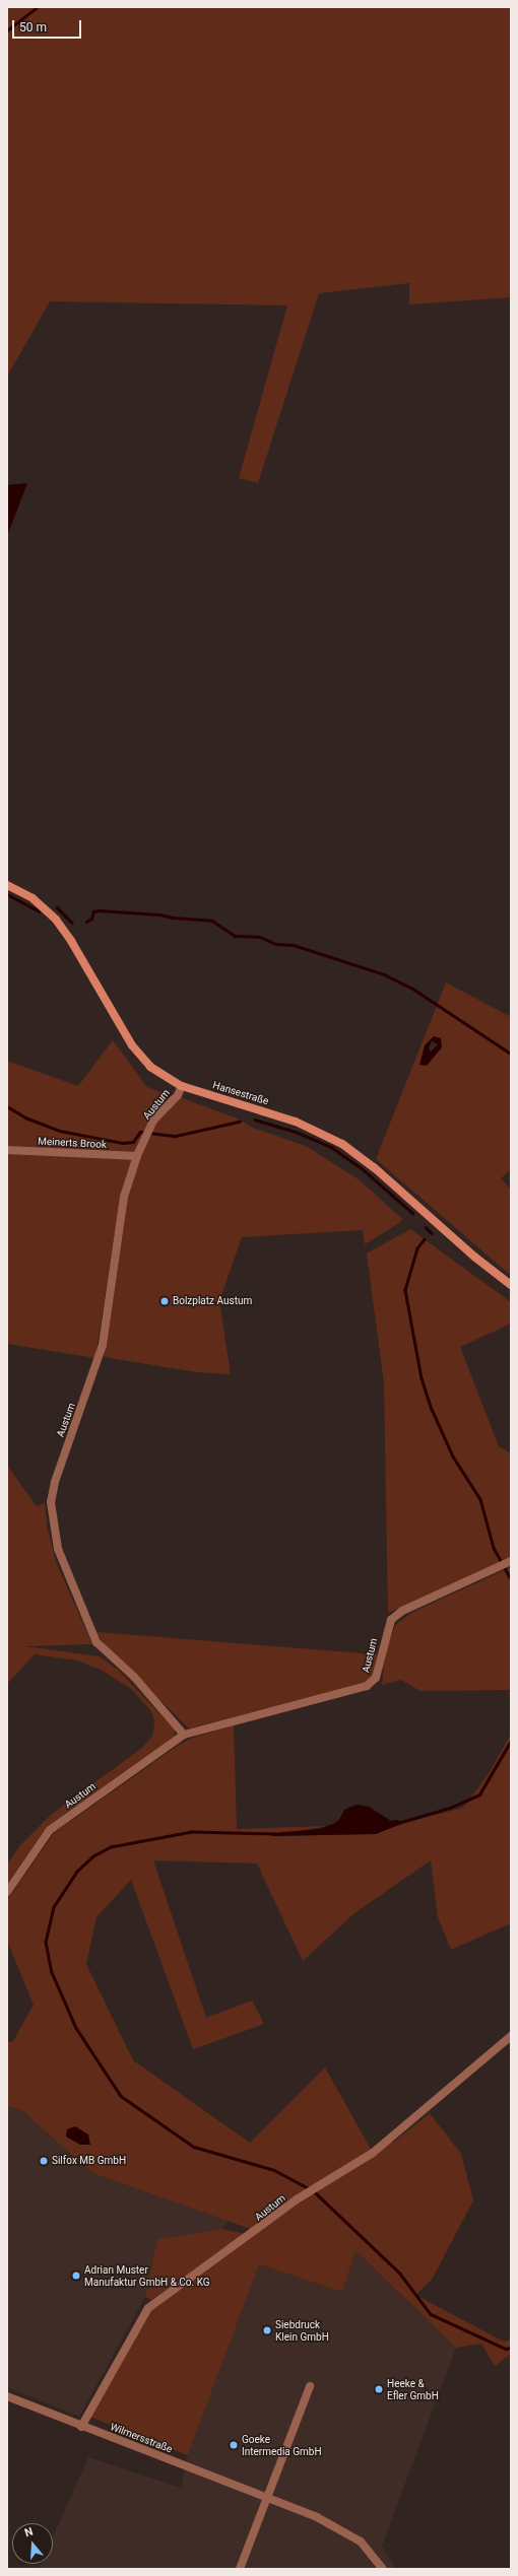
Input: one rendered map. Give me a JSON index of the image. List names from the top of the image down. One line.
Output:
{"streets":{"street":["Hansestraße","Austum","Meinerts Brook","Wilmersstraße"]},"crossings":[["Hansestraße","Austum"],["Austum","Meinerts Brook"],["Austum","Wilmersstraße"]],"places":["Bolzplatz Austum","Silfox MB GmbH","Adrian Muster Manufaktur GmbH & Co. KG","Siebdruck Klein GmbH","Heeke & Efler GmbH","Goeke Intermedia GmbH"],"scale_bar":"50 m","north":"top"}
